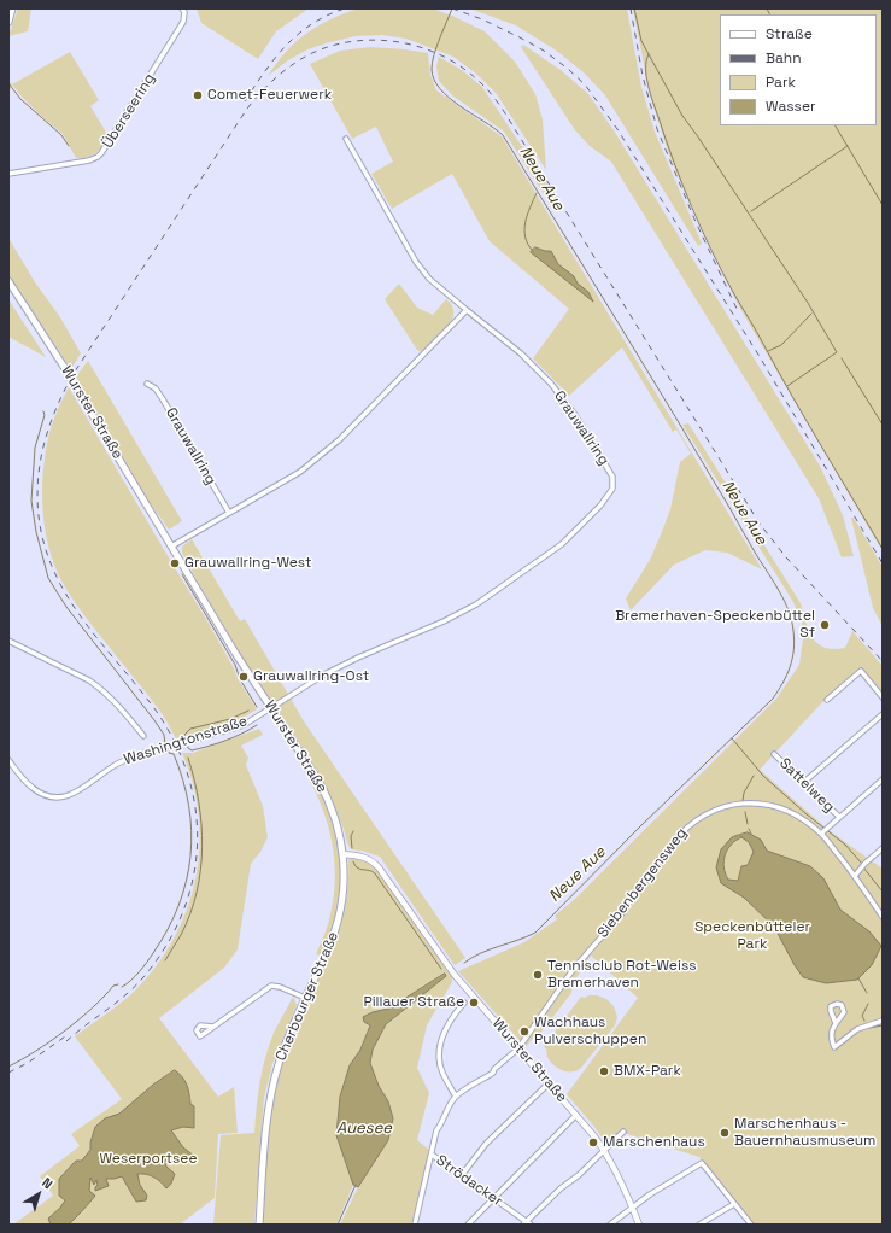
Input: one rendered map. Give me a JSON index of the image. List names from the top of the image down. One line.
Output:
{"streets":{"main road":["Wurster Straße","Cherbourger Straße"],"street":["Überseering","Grauwallring","Washingtonstraße","Sattelweg","Siebenbergensweg","Strödacker"]},"crossings":[["Wurster Straße","Grauwallring"],["Wurster Straße","Washingtonstraße"],["Wurster Straße","Siebenbergensweg"],["Wurster Straße","Cherbourger Straße"],["Grauwallring","Washingtonstraße"]],"water":["Neue Aue","Auesee"],"parks":["Speckenbütteler Park","Weserportsee"],"places":["Comet-Feuerwerk","Grauwallring-West","Bremerhaven-Speckenbüttel Sf","Grauwallring-Ost","Tennisclub Rot-Weiss Bremerhaven","Pillauer Straße","Wachhaus Pulverschuppen","BMX-Park","Marschenhaus - Bauernhausmuseum","Marschenhaus"],"legend":["Straße","Bahn","Park","Wasser"],"north":"top right"}
